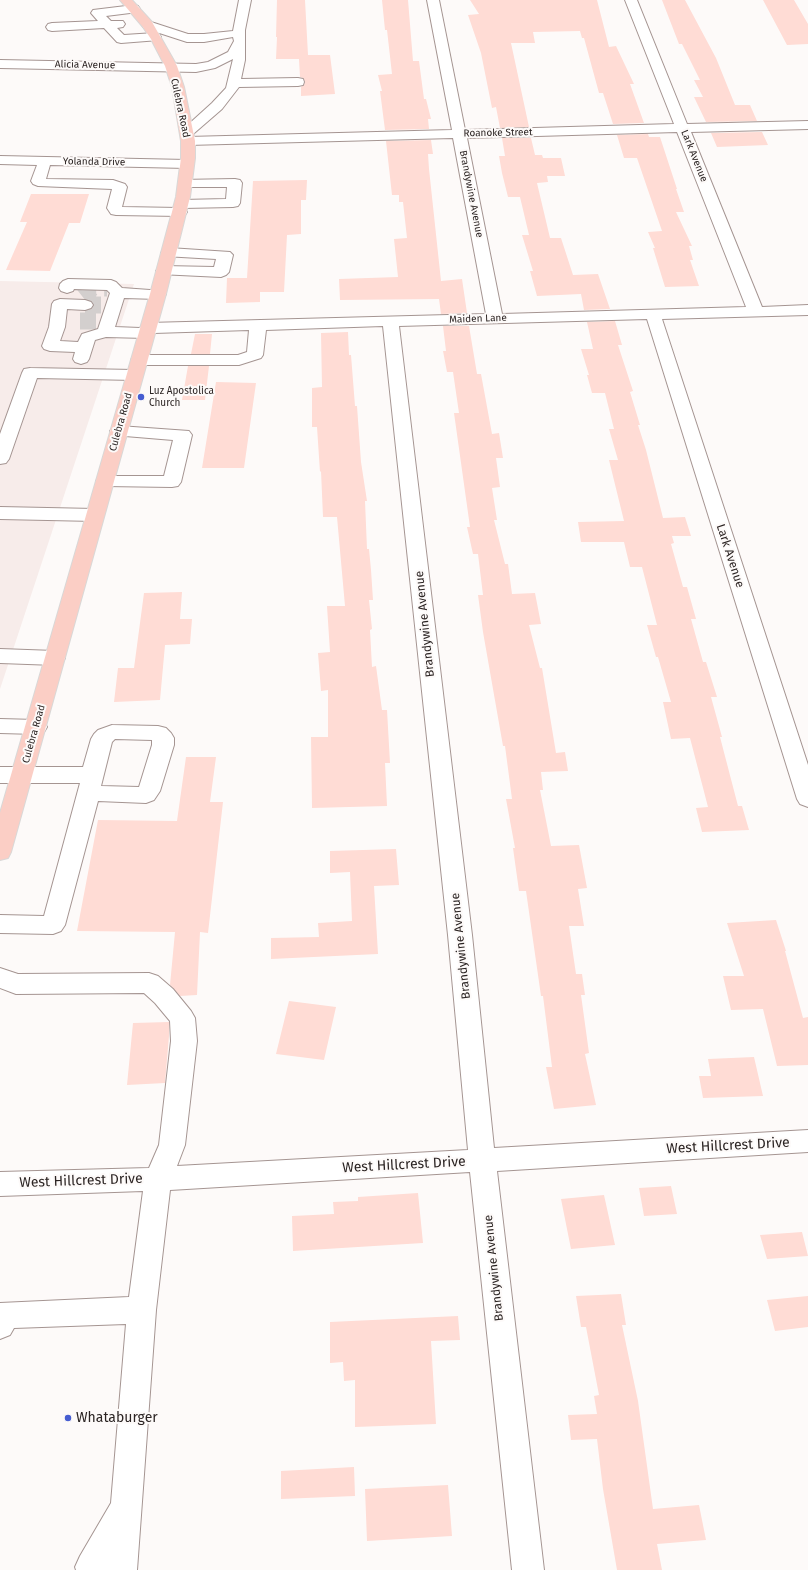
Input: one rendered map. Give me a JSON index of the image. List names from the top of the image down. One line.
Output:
{"streets":{"main road":["Culebra Road"],"street":["Alicia Avenue","Roanoke Street","Lark Avenue","Yolanda Drive","Brandywine Avenue","Maiden Lane","West Hillcrest Drive"]},"crossings":[["Alicia Avenue","Culebra Road"],["Culebra Road","Roanoke Street"],["Culebra Road","Yolanda Drive"],["Culebra Road","Maiden Lane"],["Roanoke Street","Lark Avenue"],["Roanoke Street","Brandywine Avenue"],["Lark Avenue","Maiden Lane"],["Brandywine Avenue","Maiden Lane"],["Brandywine Avenue","West Hillcrest Drive"]],"places":["Luz Apostolica Church","Whataburger"]}
